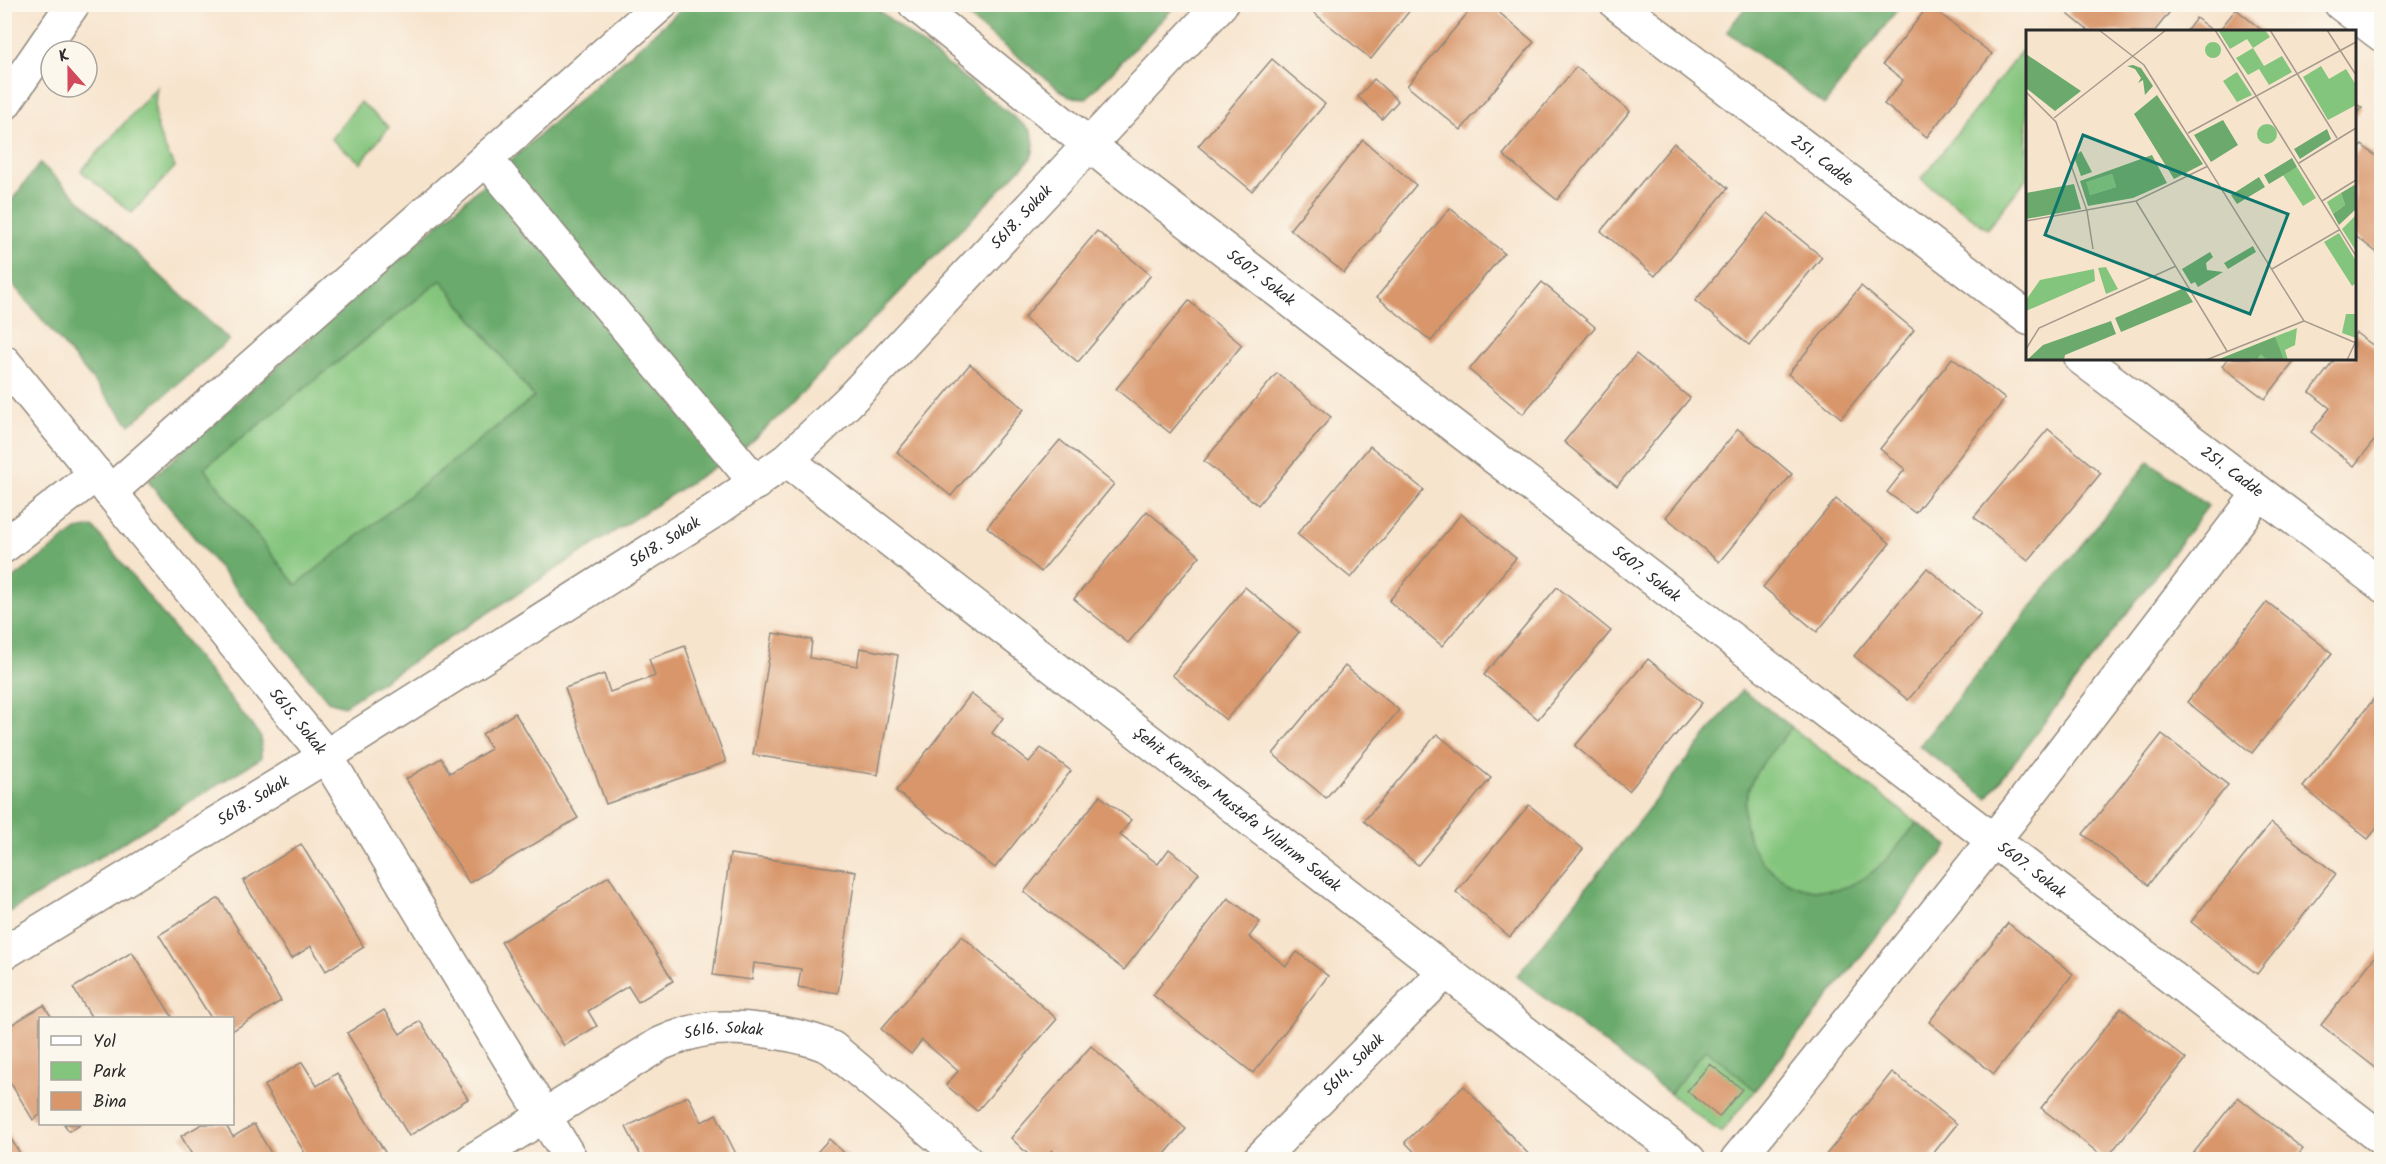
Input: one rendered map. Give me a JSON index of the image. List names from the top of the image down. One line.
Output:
{"streets":{"street":["251. Cadde","5618. Sokak","5607. Sokak","5615. Sokak","Şehit Komiser Mustafa Yıldırım Sokak","5616. Sokak","5614. Sokak"]},"crossings":[["5618. Sokak","5607. Sokak"],["5618. Sokak","5615. Sokak"],["5618. Sokak","Şehit Komiser Mustafa Yıldırım Sokak"],["5615. Sokak","5616. Sokak"],["Şehit Komiser Mustafa Yıldırım Sokak","5614. Sokak"]],"legend":["Yol","Park","Bina"],"north":"top"}
